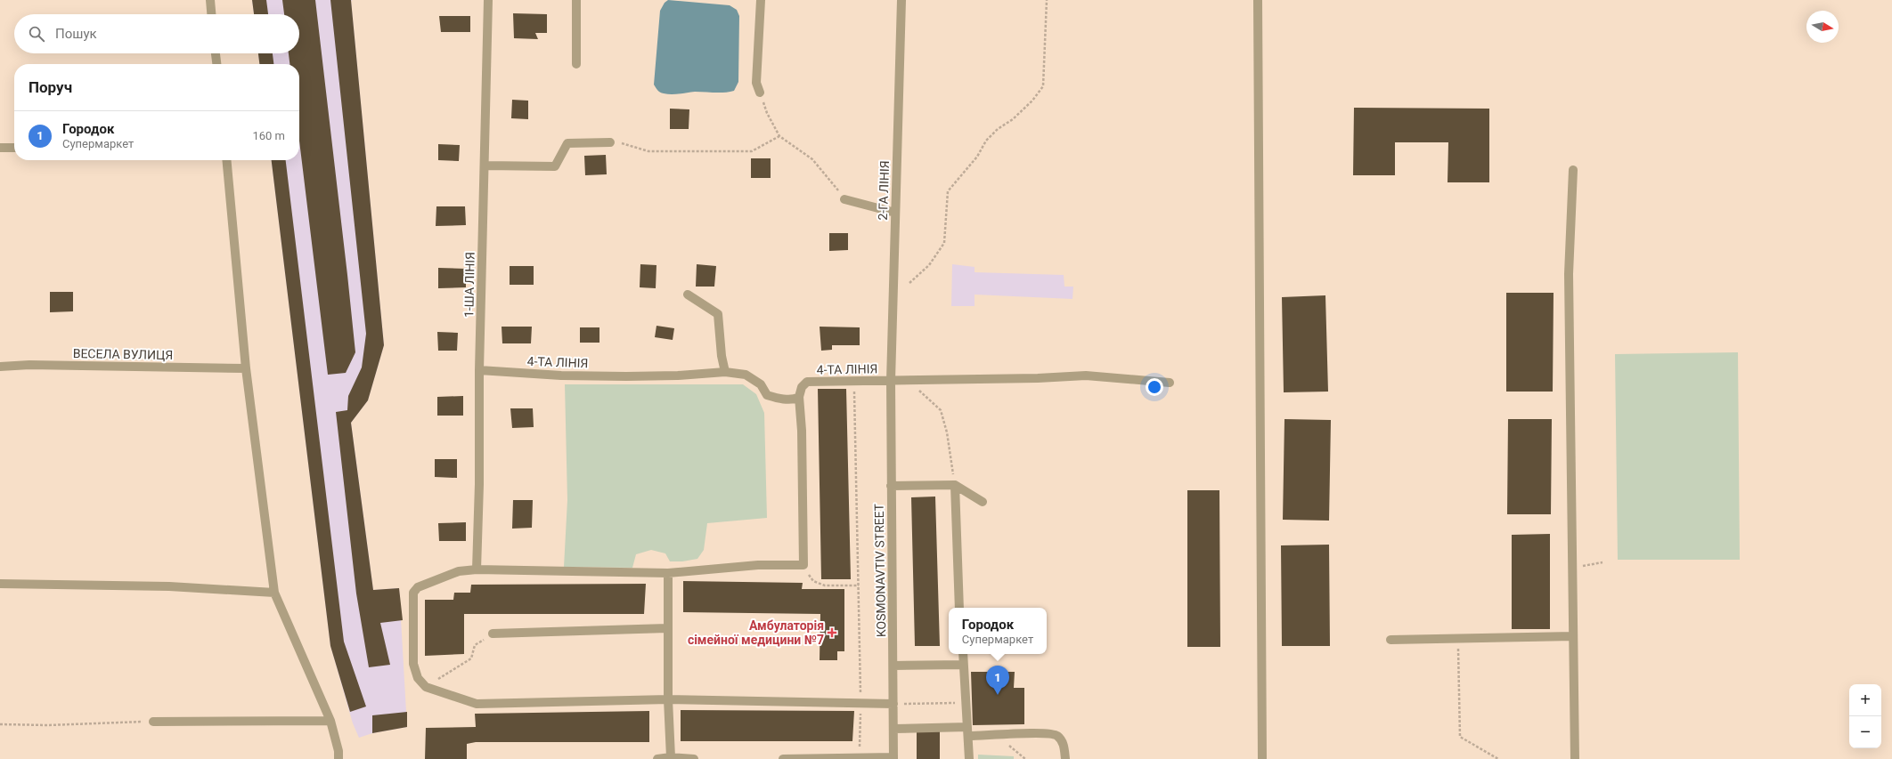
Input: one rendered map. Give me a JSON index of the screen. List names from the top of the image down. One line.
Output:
{"streets":{"street":["2-ГА ЛІНІЯ","1-ША ЛІНІЯ","ВЕСЕЛА ВУЛИЦЯ","4-ТА ЛІНІЯ","KOSMONAVTIV STREET"]},"crossings":[["2-ГА ЛІНІЯ","4-ТА ЛІНІЯ"],["2-ГА ЛІНІЯ","KOSMONAVTIV STREET"],["1-ША ЛІНІЯ","4-ТА ЛІНІЯ"],["4-ТА ЛІНІЯ","KOSMONAVTIV STREET"]],"places":{"health":["Амбулаторія сімейної медицини №7"]},"north":"right","page":{"search":"Пошук","heading":"Поруч","list":[{"mark":"1","name":"Городок","note":"Супермаркет","value":"160 m"}],"popup":["Городок","Супермаркет"],"pins":"1","map_buttons":["+","−"]}}
